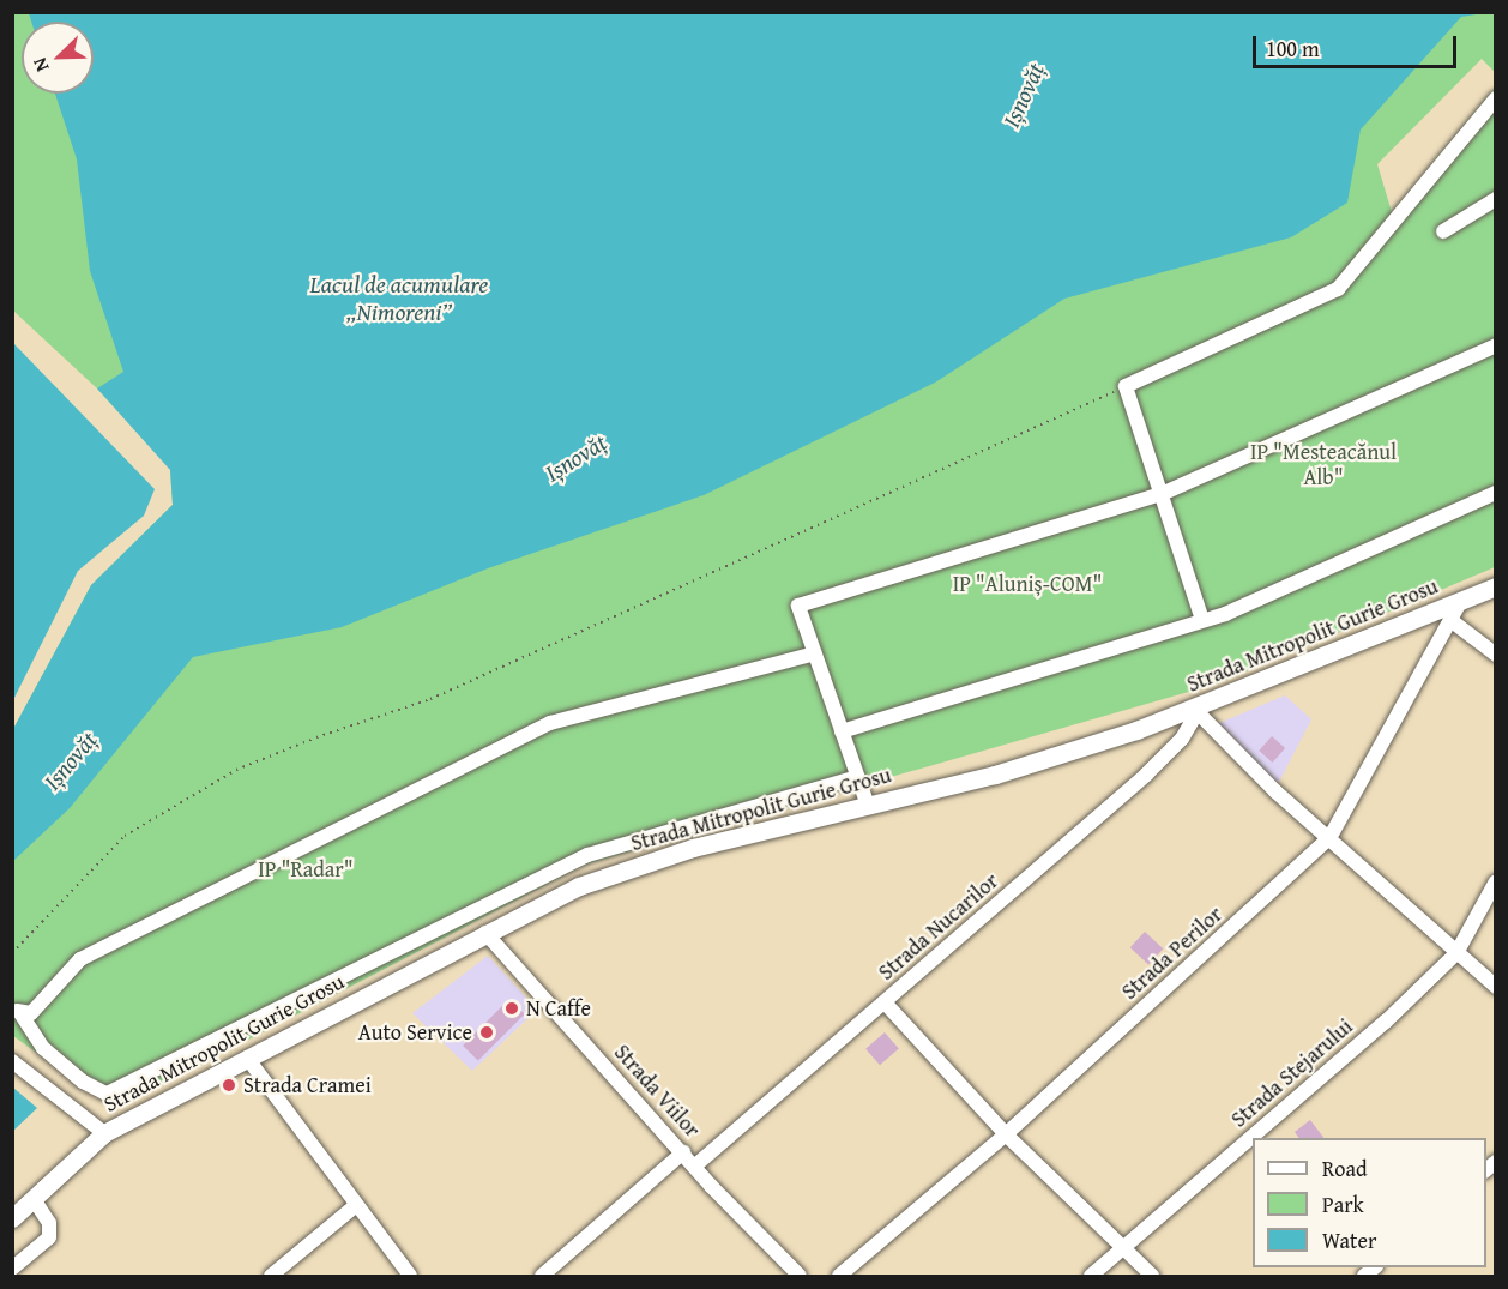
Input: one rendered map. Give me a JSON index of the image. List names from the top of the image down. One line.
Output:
{"streets":{"main road":["Strada Mitropolit Gurie Grosu"],"street":["Strada Nucarilor","Strada Perilor","Strada Stejarului","Strada Viilor"]},"crossings":[["Strada Mitropolit Gurie Grosu","Strada Nucarilor"],["Strada Mitropolit Gurie Grosu","Strada Perilor"],["Strada Mitropolit Gurie Grosu","Strada Viilor"],["Strada Nucarilor","Strada Viilor"]],"water":["Ișnovăț","Lacul de acumulare „Nimoreni”"],"parks":["IP \"Mesteacănul Alb\"","IP \"Aluniș-COM\"","IP \"Radar\""],"places":["N Caffe","Auto Service","Strada Cramei"],"legend":["Road","Park","Water"],"scale_bar":"100 m","north":"bottom left"}
